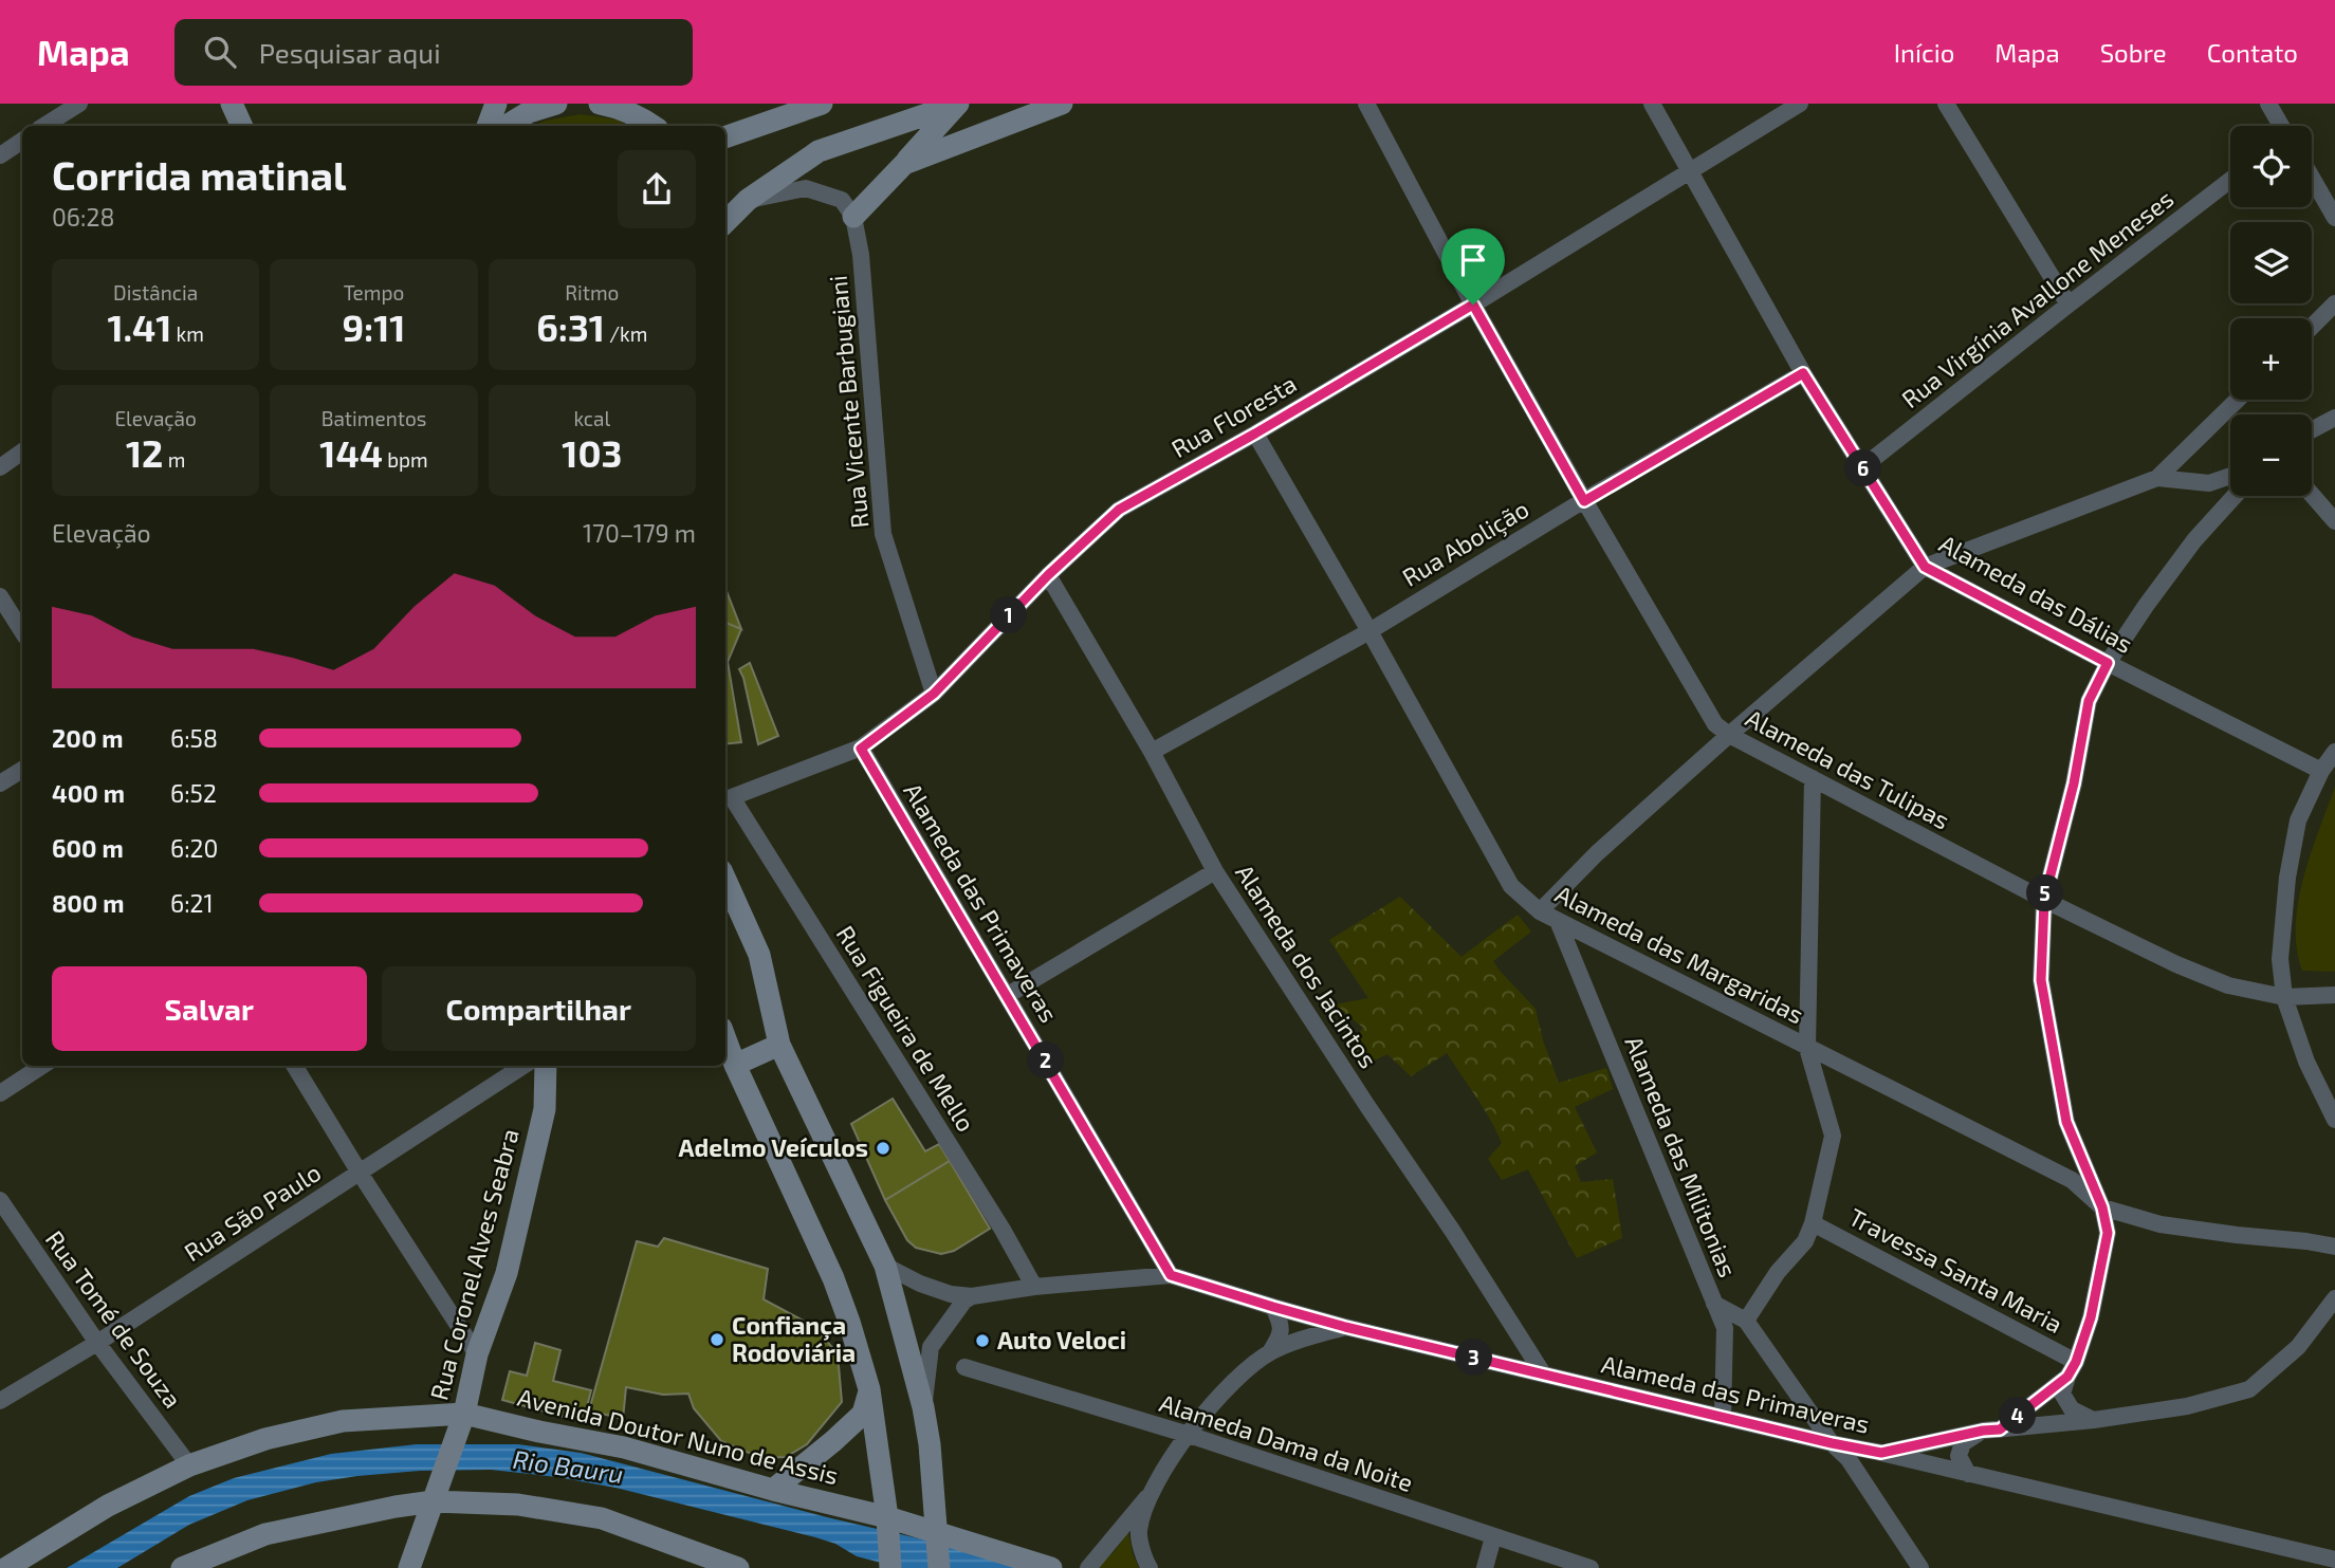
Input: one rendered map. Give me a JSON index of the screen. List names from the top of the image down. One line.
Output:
{"streets":{"main road":["Rua Coronel Alves Seabra","Avenida Doutor Nuno de Assis"],"street":["Rua Virgínia Avallone Meneses","Rua Vicente Barbugiani","Rua Floresta","Rua Abolição","Alameda das Dálias","Alameda das Tulipas","Alameda das Primaveras","Alameda das Margaridas","Alameda dos Jacintos","Rua Figueira de Mello","Alameda das Militonias","Rua São Paulo","Travessa Santa Maria","Rua Tomé de Souza","Alameda Dama da Noite"]},"crossings":[["Rua Virgínia Avallone Meneses","Alameda das Dálias"],["Rua Vicente Barbugiani","Rua Floresta"],["Rua Floresta","Alameda das Dálias"],["Rua Floresta","Alameda das Tulipas"],["Rua Floresta","Alameda das Primaveras"],["Rua Floresta","Alameda das Margaridas"],["Rua Floresta","Alameda dos Jacintos"],["Rua Floresta","Rua Figueira de Mello"],["Rua Abolição","Alameda das Dálias"],["Rua Abolição","Alameda das Tulipas"],["Rua Abolição","Alameda das Margaridas"],["Rua Abolição","Alameda dos Jacintos"],["Alameda das Primaveras","Alameda dos Jacintos"],["Alameda das Primaveras","Rua Figueira de Mello"],["Alameda das Primaveras","Alameda das Militonias"],["Alameda das Margaridas","Alameda das Militonias"],["Rua São Paulo","Rua Tomé de Souza"],["Rua Coronel Alves Seabra","Avenida Doutor Nuno de Assis"],["Rua Tomé de Souza","Avenida Doutor Nuno de Assis"]],"water":["Rio Bauru"],"places":["Adelmo Veículos","Confiança Rodoviária","Auto Veloci"],"page":{"header":"Mapa","search":"Pesquisar aqui","nav":["Início","Mapa","Sobre","Contato"],"map_buttons":["+","−"],"heading":["Corrida matinal","06:28"],"stats":[["Distância","1.41 km"],["Tempo","9:11"],["Ritmo","6:31 /km"],["Elevação","12 m"],["Batimentos","144 bpm"],["kcal","103"]],"pins":["6","1","5","2","3","4"],"chart":["Elevação","170–179 m"],"list":[{"name":"200 m","note":"6:58"},{"name":"400 m","note":"6:52"},{"name":"600 m","note":"6:20"},{"name":"800 m","note":"6:21"}],"buttons":["Salvar","Compartilhar"]}}
